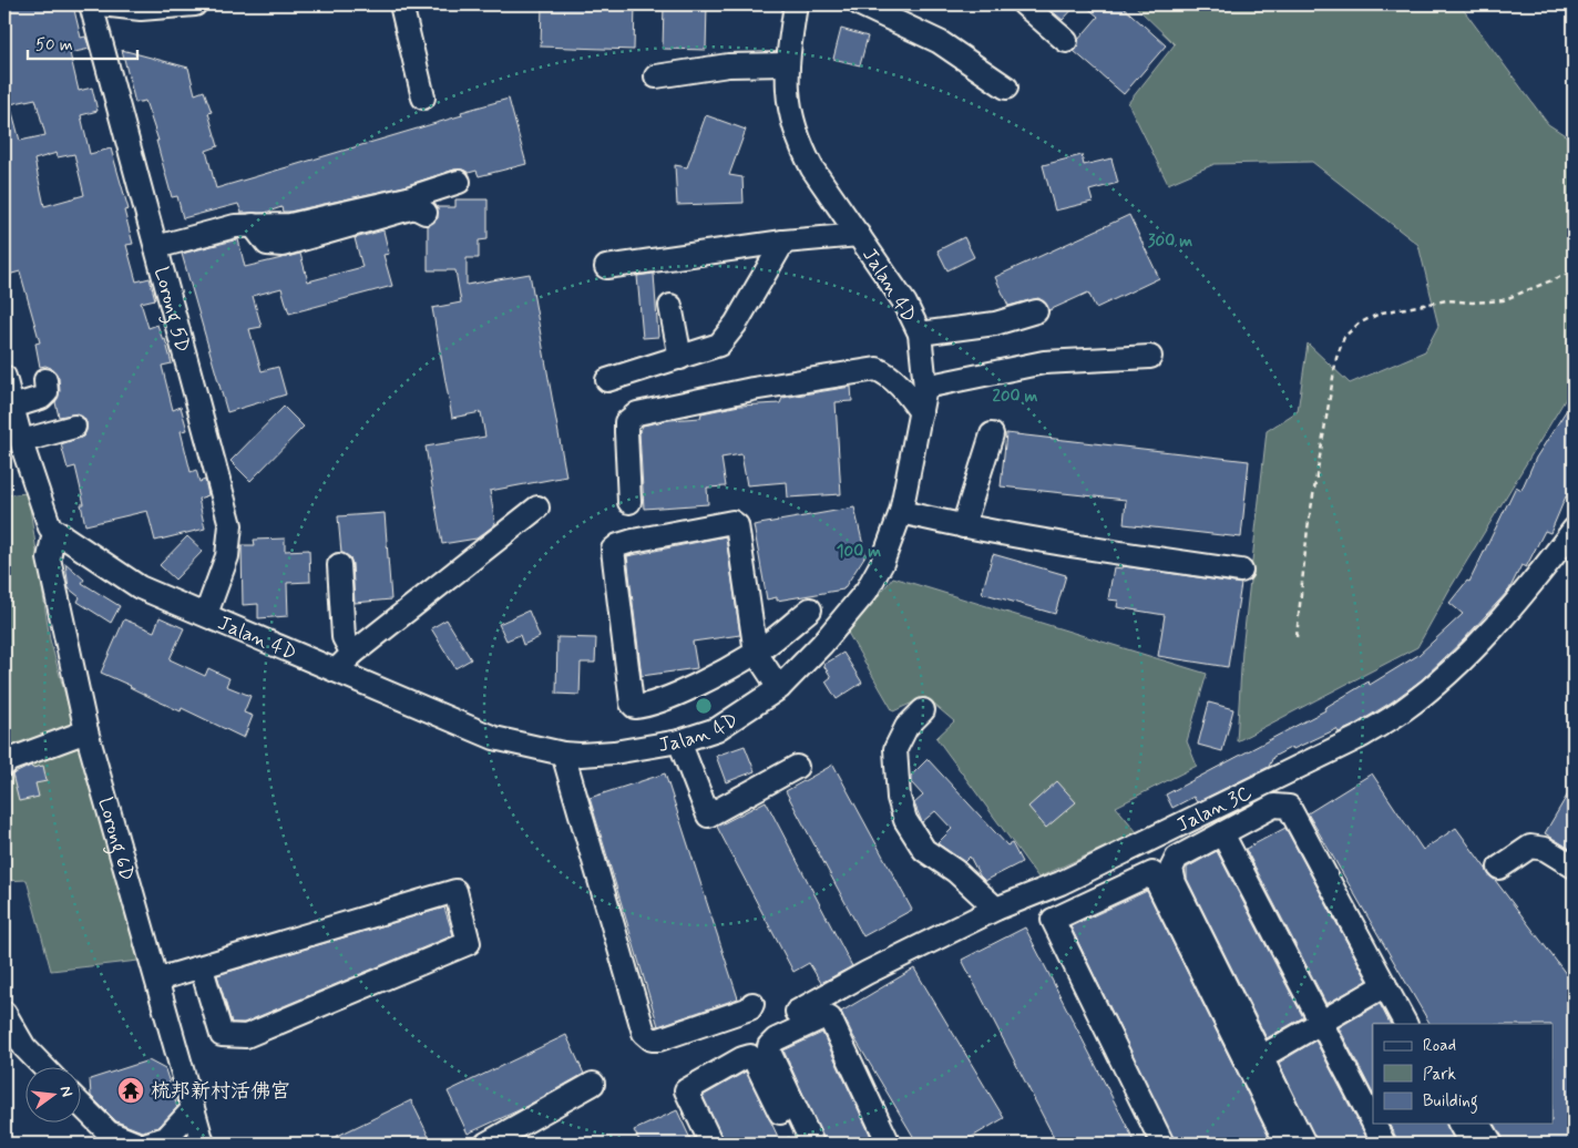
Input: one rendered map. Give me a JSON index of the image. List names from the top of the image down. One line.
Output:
{"streets":{"street":["Jalan 4D","Lorong 5D","Jalan 3C","Lorong 6D"]},"crossings":[["Jalan 4D","Lorong 5D"],["Jalan 4D","Lorong 6D"]],"places":{"temple":["梳邦新村活佛宫"]},"legend":["Road","Park","Building"],"scale_bar":"50 m","north":"right","rings":["300 m","200 m","100 m"]}
